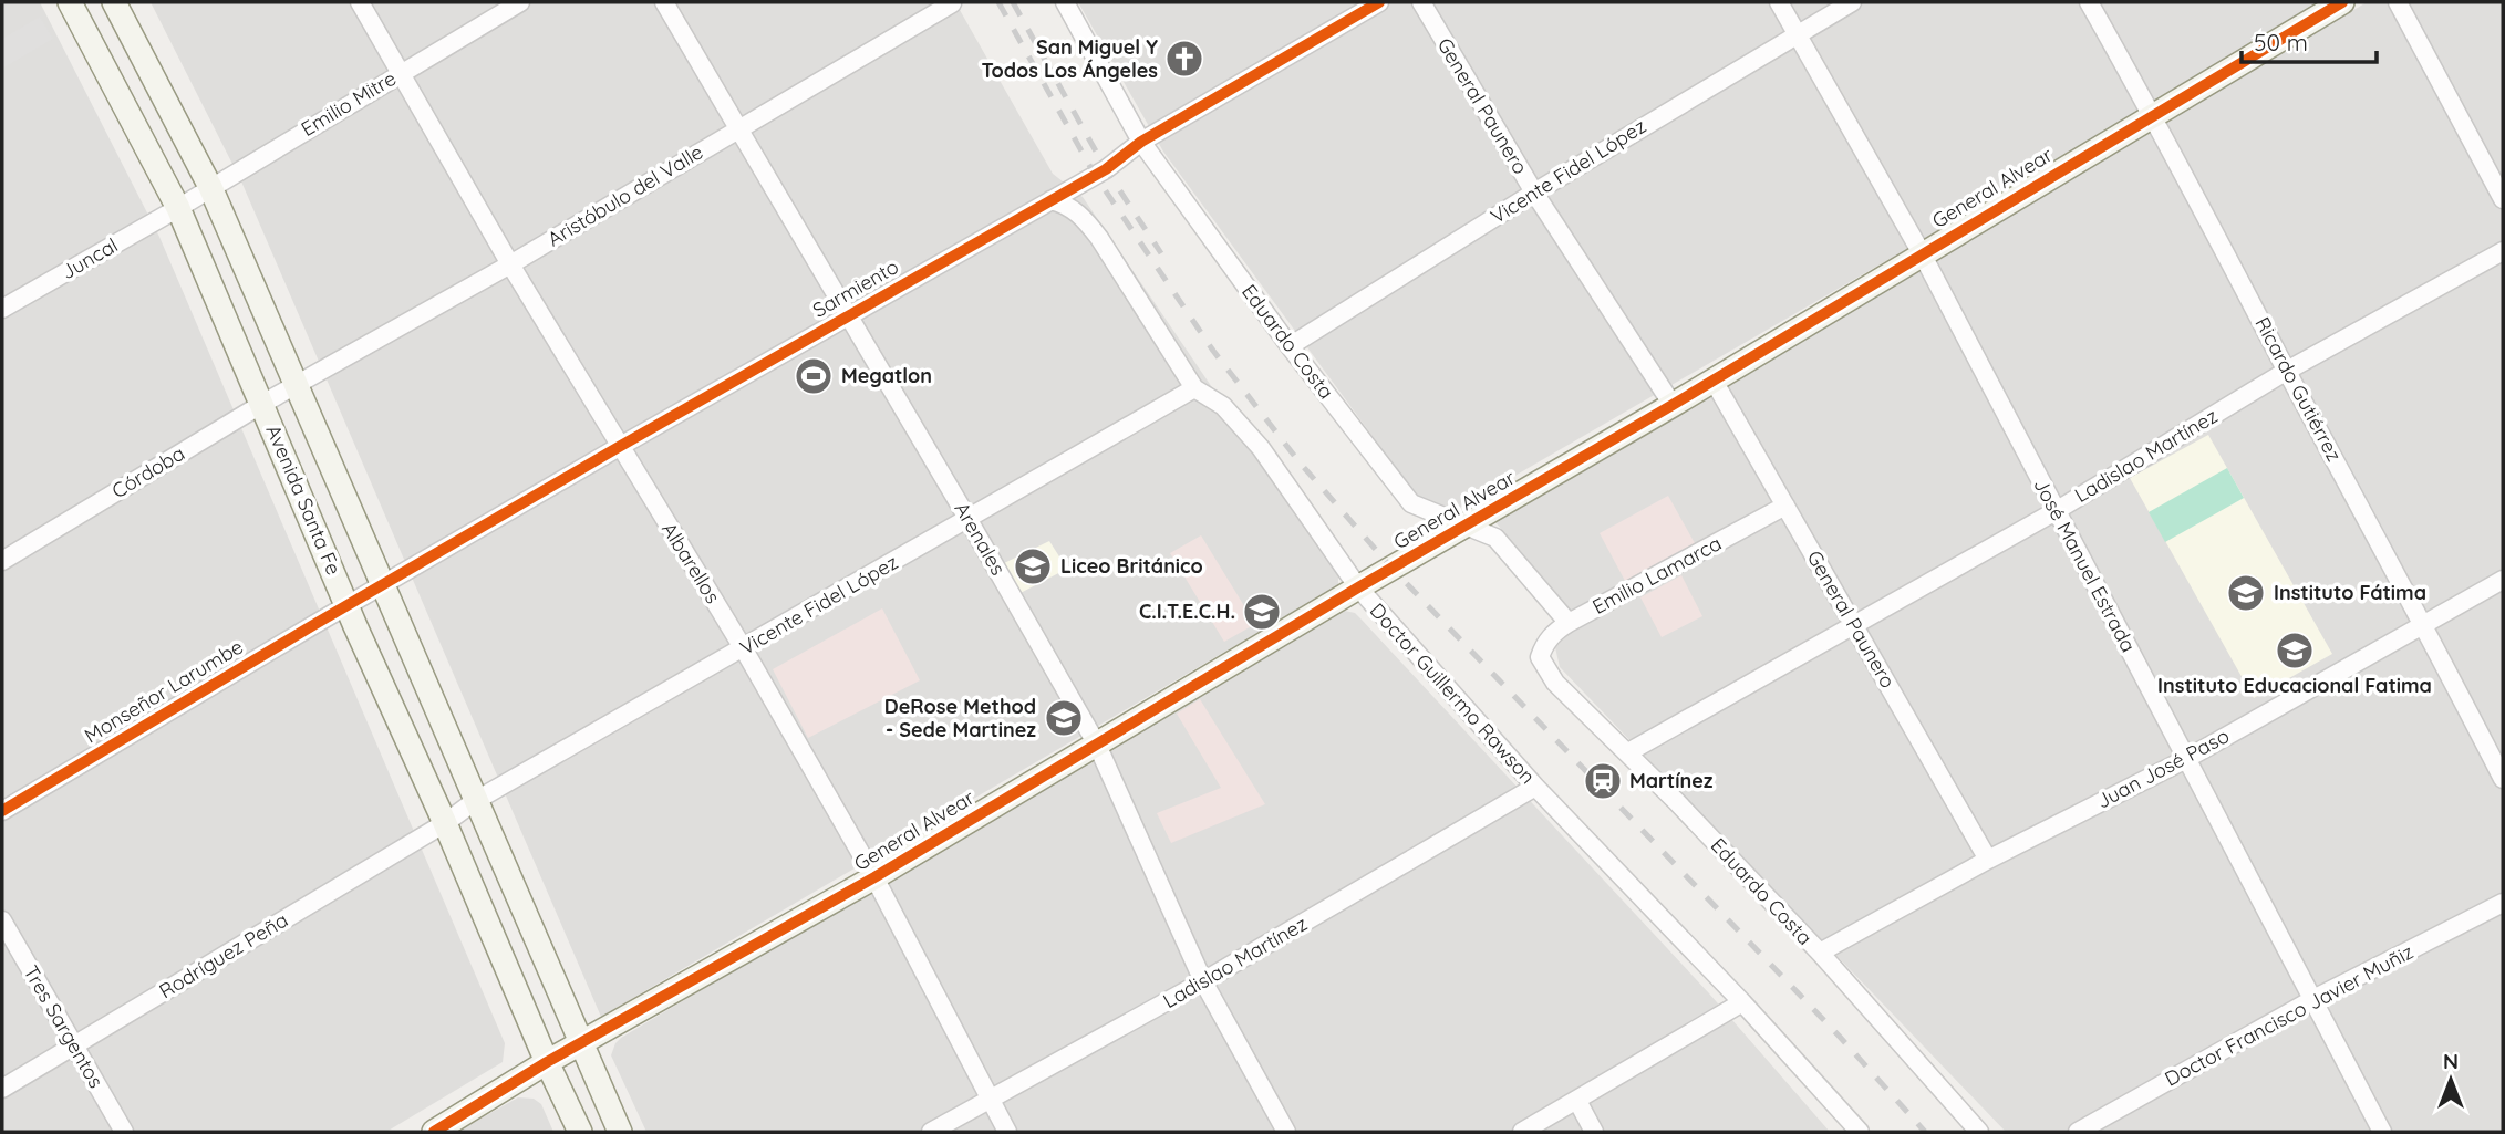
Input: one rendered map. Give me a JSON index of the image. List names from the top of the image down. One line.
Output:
{"streets":{"main road":["General Alvear","Avenida Santa Fe"],"street":["Emilio Mitre","General Paunero","Vicente Fidel López","Aristóbulo del Valle","Juncal","Sarmiento","Eduardo Costa","Ricardo Gutiérrez","Ladislao Martínez","Córdoba","Arenales","Albarellos","José Manuel Estrada","Emilio Lamarca","Monseñor Larumbe","Doctor Guillermo Rawson","Juan José Paso","Rodríguez Peña","Doctor Francisco Javier Muñiz","Tres Sargentos"]},"crossings":[["Emilio Mitre","Juncal"],["Emilio Mitre","Avenida Santa Fe"],["Emilio Mitre","Albarellos"],["General Paunero","Vicente Fidel López"],["General Paunero","General Alvear"],["General Paunero","Ladislao Martínez"],["General Paunero","Emilio Lamarca"],["General Paunero","Juan José Paso"],["Vicente Fidel López","Eduardo Costa"],["Vicente Fidel López","Avenida Santa Fe"],["Vicente Fidel López","Arenales"],["Vicente Fidel López","Albarellos"],["Vicente Fidel López","José Manuel Estrada"],["Vicente Fidel López","Doctor Guillermo Rawson"],["Vicente Fidel López","Rodríguez Peña"],["General Alvear","Eduardo Costa"],["General Alvear","Ricardo Gutiérrez"],["General Alvear","Avenida Santa Fe"],["General Alvear","Arenales"],["General Alvear","Albarellos"],["General Alvear","José Manuel Estrada"],["General Alvear","Doctor Guillermo Rawson"],["Aristóbulo del Valle","Córdoba"],["Aristóbulo del Valle","Avenida Santa Fe"],["Aristóbulo del Valle","Arenales"],["Aristóbulo del Valle","Albarellos"],["Juncal","Avenida Santa Fe"],["Sarmiento","Eduardo Costa"],["Sarmiento","Avenida Santa Fe"],["Sarmiento","Arenales"],["Sarmiento","Albarellos"],["Sarmiento","Monseñor Larumbe"],["Sarmiento","Doctor Guillermo Rawson"],["Eduardo Costa","Ladislao Martínez"],["Eduardo Costa","Emilio Lamarca"],["Eduardo Costa","Juan José Paso"],["Ricardo Gutiérrez","Ladislao Martínez"],["Ricardo Gutiérrez","Juan José Paso"],["Ladislao Martínez","Arenales"],["Ladislao Martínez","Albarellos"],["Ladislao Martínez","José Manuel Estrada"],["Ladislao Martínez","Doctor Guillermo Rawson"],["Córdoba","Avenida Santa Fe"],["Avenida Santa Fe","Monseñor Larumbe"],["Avenida Santa Fe","Rodríguez Peña"],["José Manuel Estrada","Juan José Paso"],["José Manuel Estrada","Doctor Francisco Javier Muñiz"],["Rodríguez Peña","Tres Sargentos"]],"places":{"church":["San Miguel Y Todos Los Ángeles"],"sports":["Megatlon"],"school or university":["Liceo Británico","Instituto Fátima","C.I.T.E.C.H.","Instituto Educacional Fatima","DeRose Method - Sede Martinez"],"station":["Martínez"]},"scale_bar":"50 m","north":"top"}
